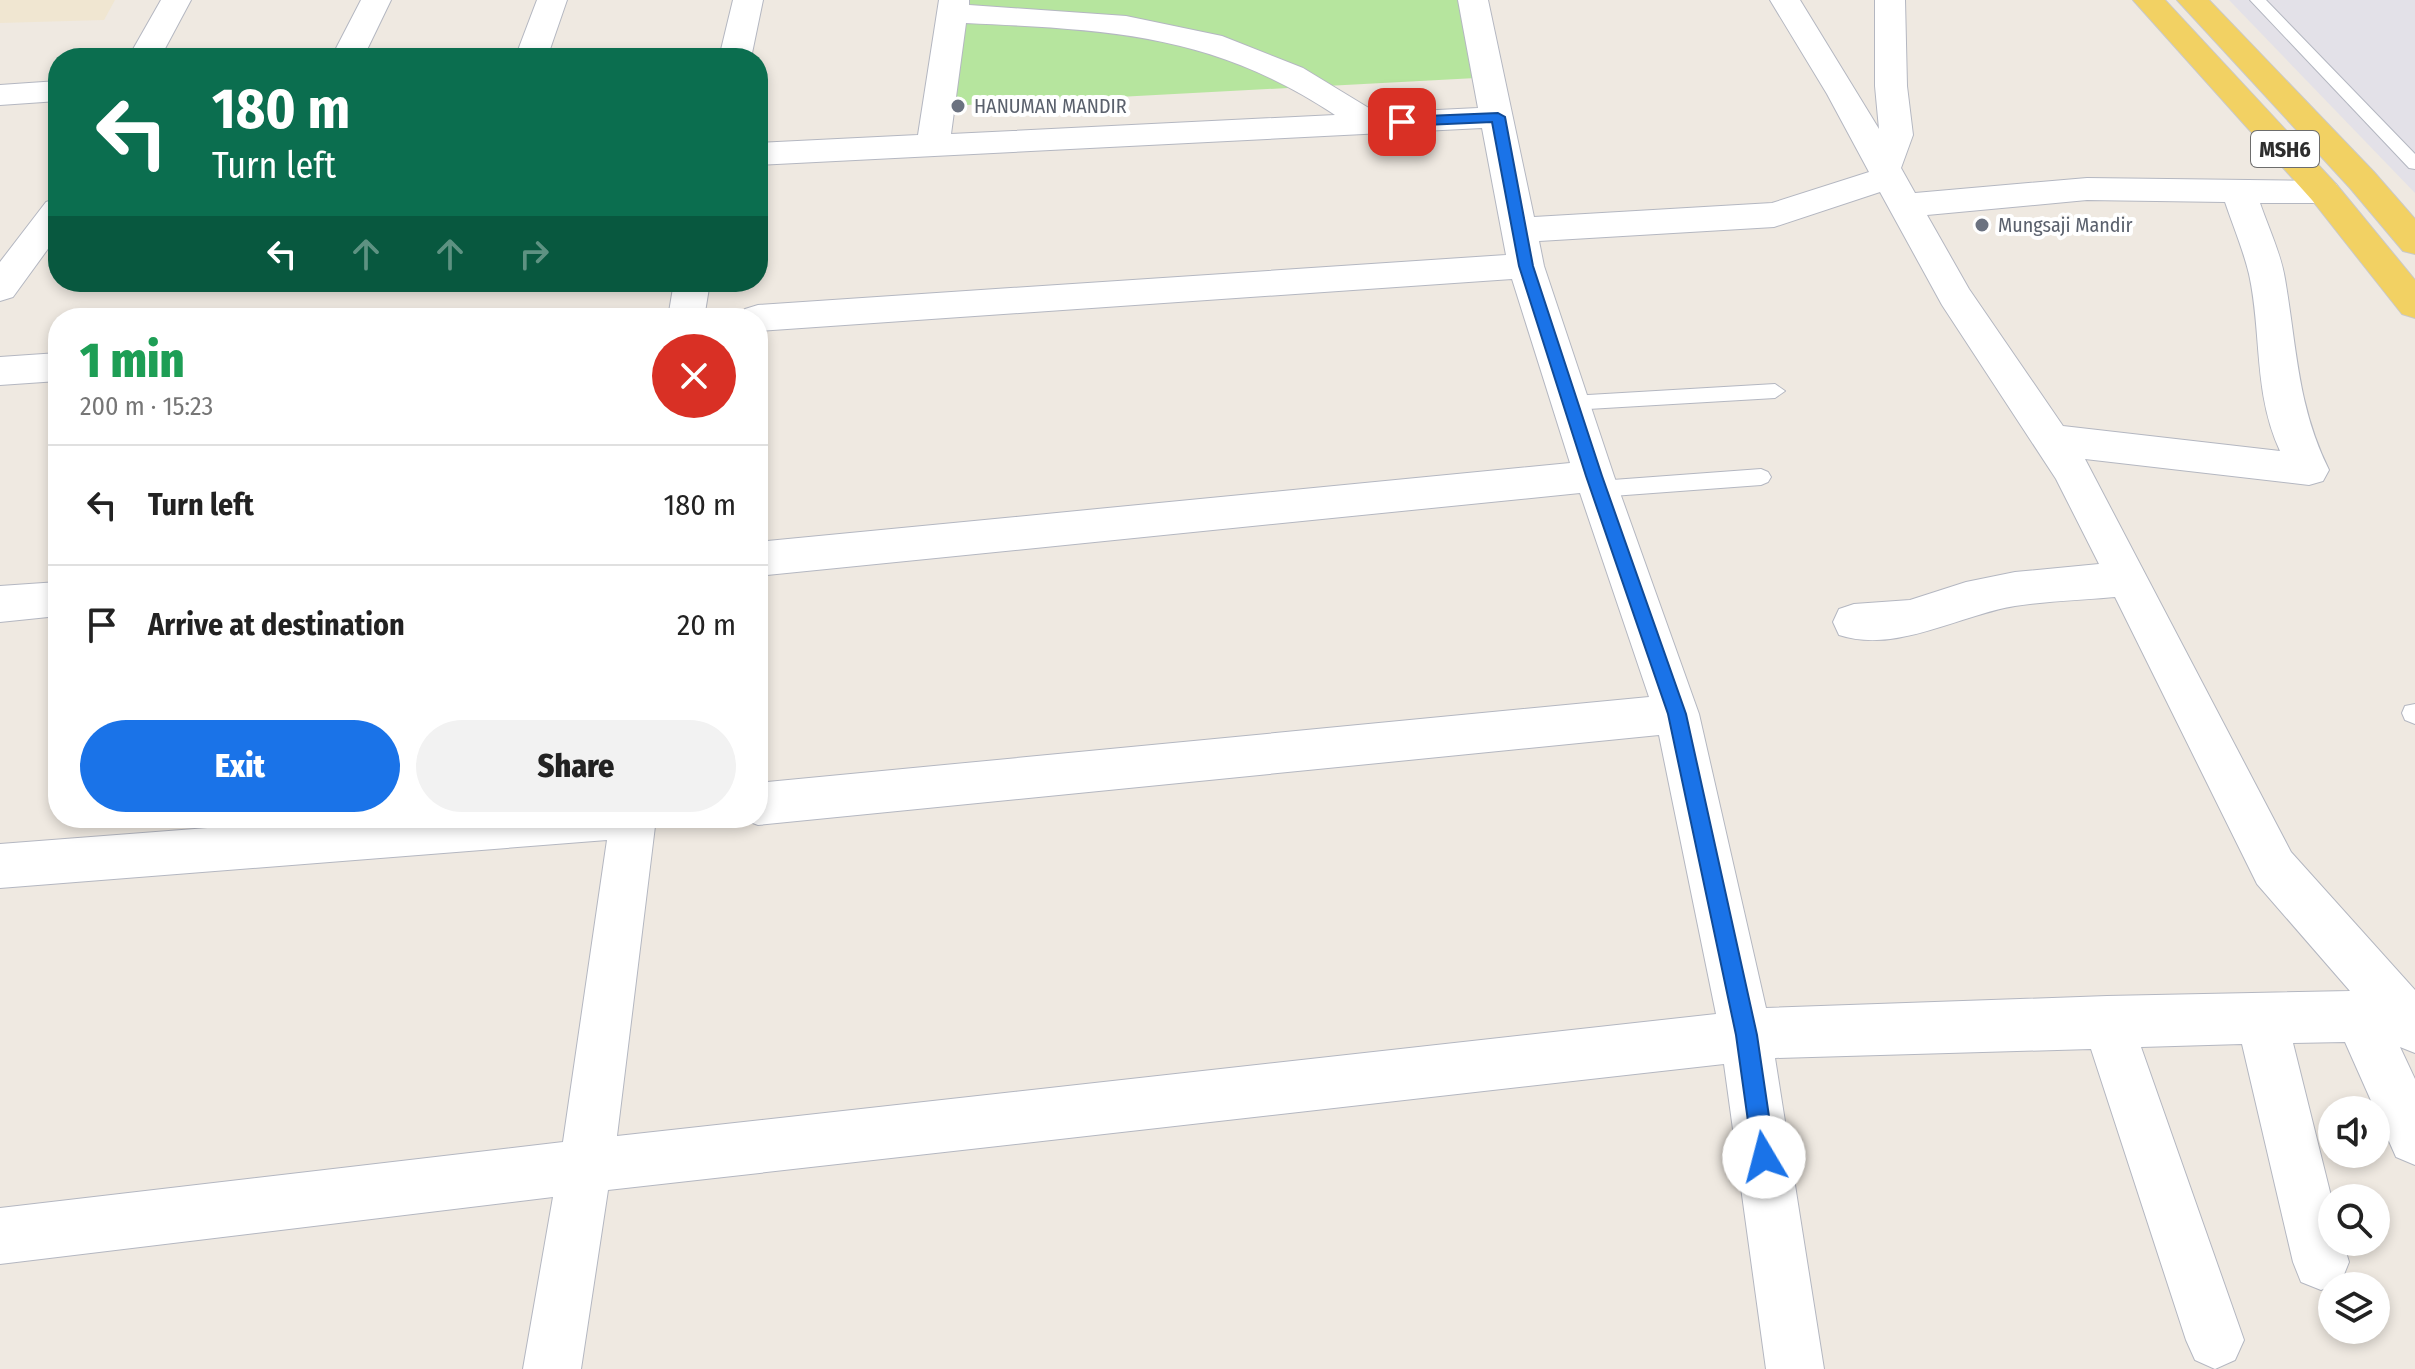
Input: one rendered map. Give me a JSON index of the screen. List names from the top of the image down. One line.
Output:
{"streets":{"main road":["MSH6"]},"places":["HANUMAN MANDIR","Mungsaji Mandir"],"page":{"turn":["180 m","Turn left"],"heading":["1 min","200 m · 15:23"],"list":[{"name":"Turn left","value":"180 m"},{"name":"Arrive at destination","value":"20 m"}],"buttons":["Exit","Share"]}}
